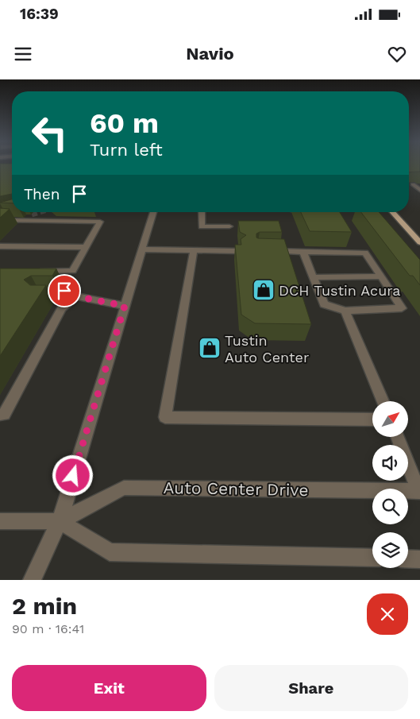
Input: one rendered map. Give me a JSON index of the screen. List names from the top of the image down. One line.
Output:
{"streets":{"street":["Auto Center Drive"]},"places":{"shop":["DCH Tustin Acura","Tustin Auto Center"]},"north":"top right","page":{"status":"16:39","header":"Navio","turn":["60 m","Turn left"],"then":"Then","heading":["2 min","90 m · 16:41"],"buttons":["Exit","Share"]}}
